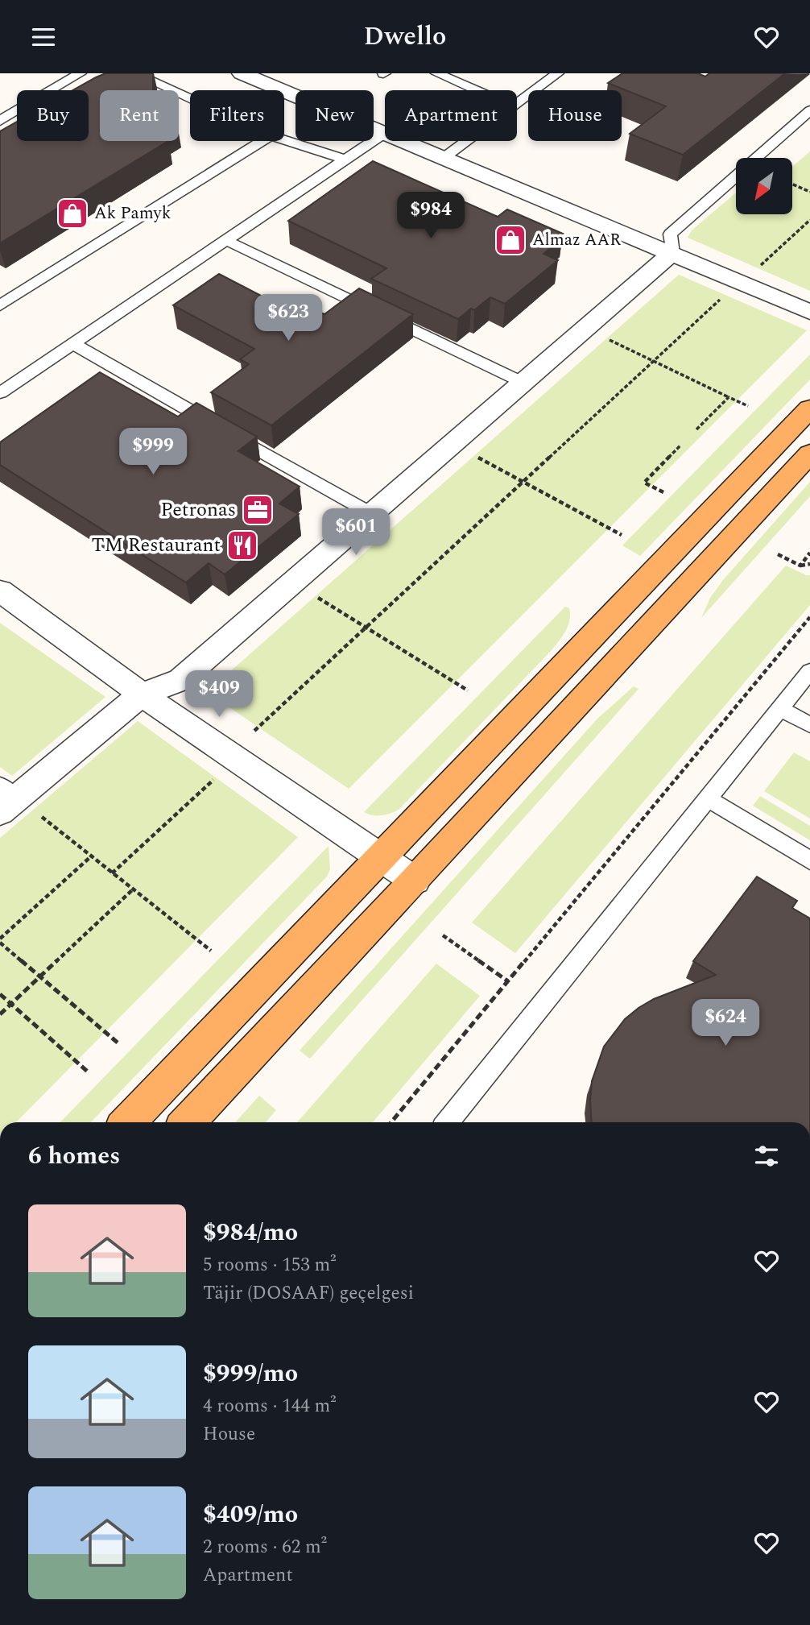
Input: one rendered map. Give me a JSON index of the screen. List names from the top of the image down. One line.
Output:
{"places":{"shop":["Ak Pamyk","Almaz AAR"],"office":["Petronas"],"restaurant":["TM Restaurant"]},"north":"bottom left","page":{"header":"Dwello","chip":["Buy","Rent","Filters","New","Apartment","House"],"price":["$984","$623","$999","$601","$409","$624"],"heading":"6 homes","list":[{"name":"$984/mo","note":"5 rooms · 153 m² · Täjir (DOSAAF) geçelgesi"},{"name":"$999/mo","note":"4 rooms · 144 m² · House"},{"name":"$409/mo","note":"2 rooms · 62 m² · Apartment"}]}}
